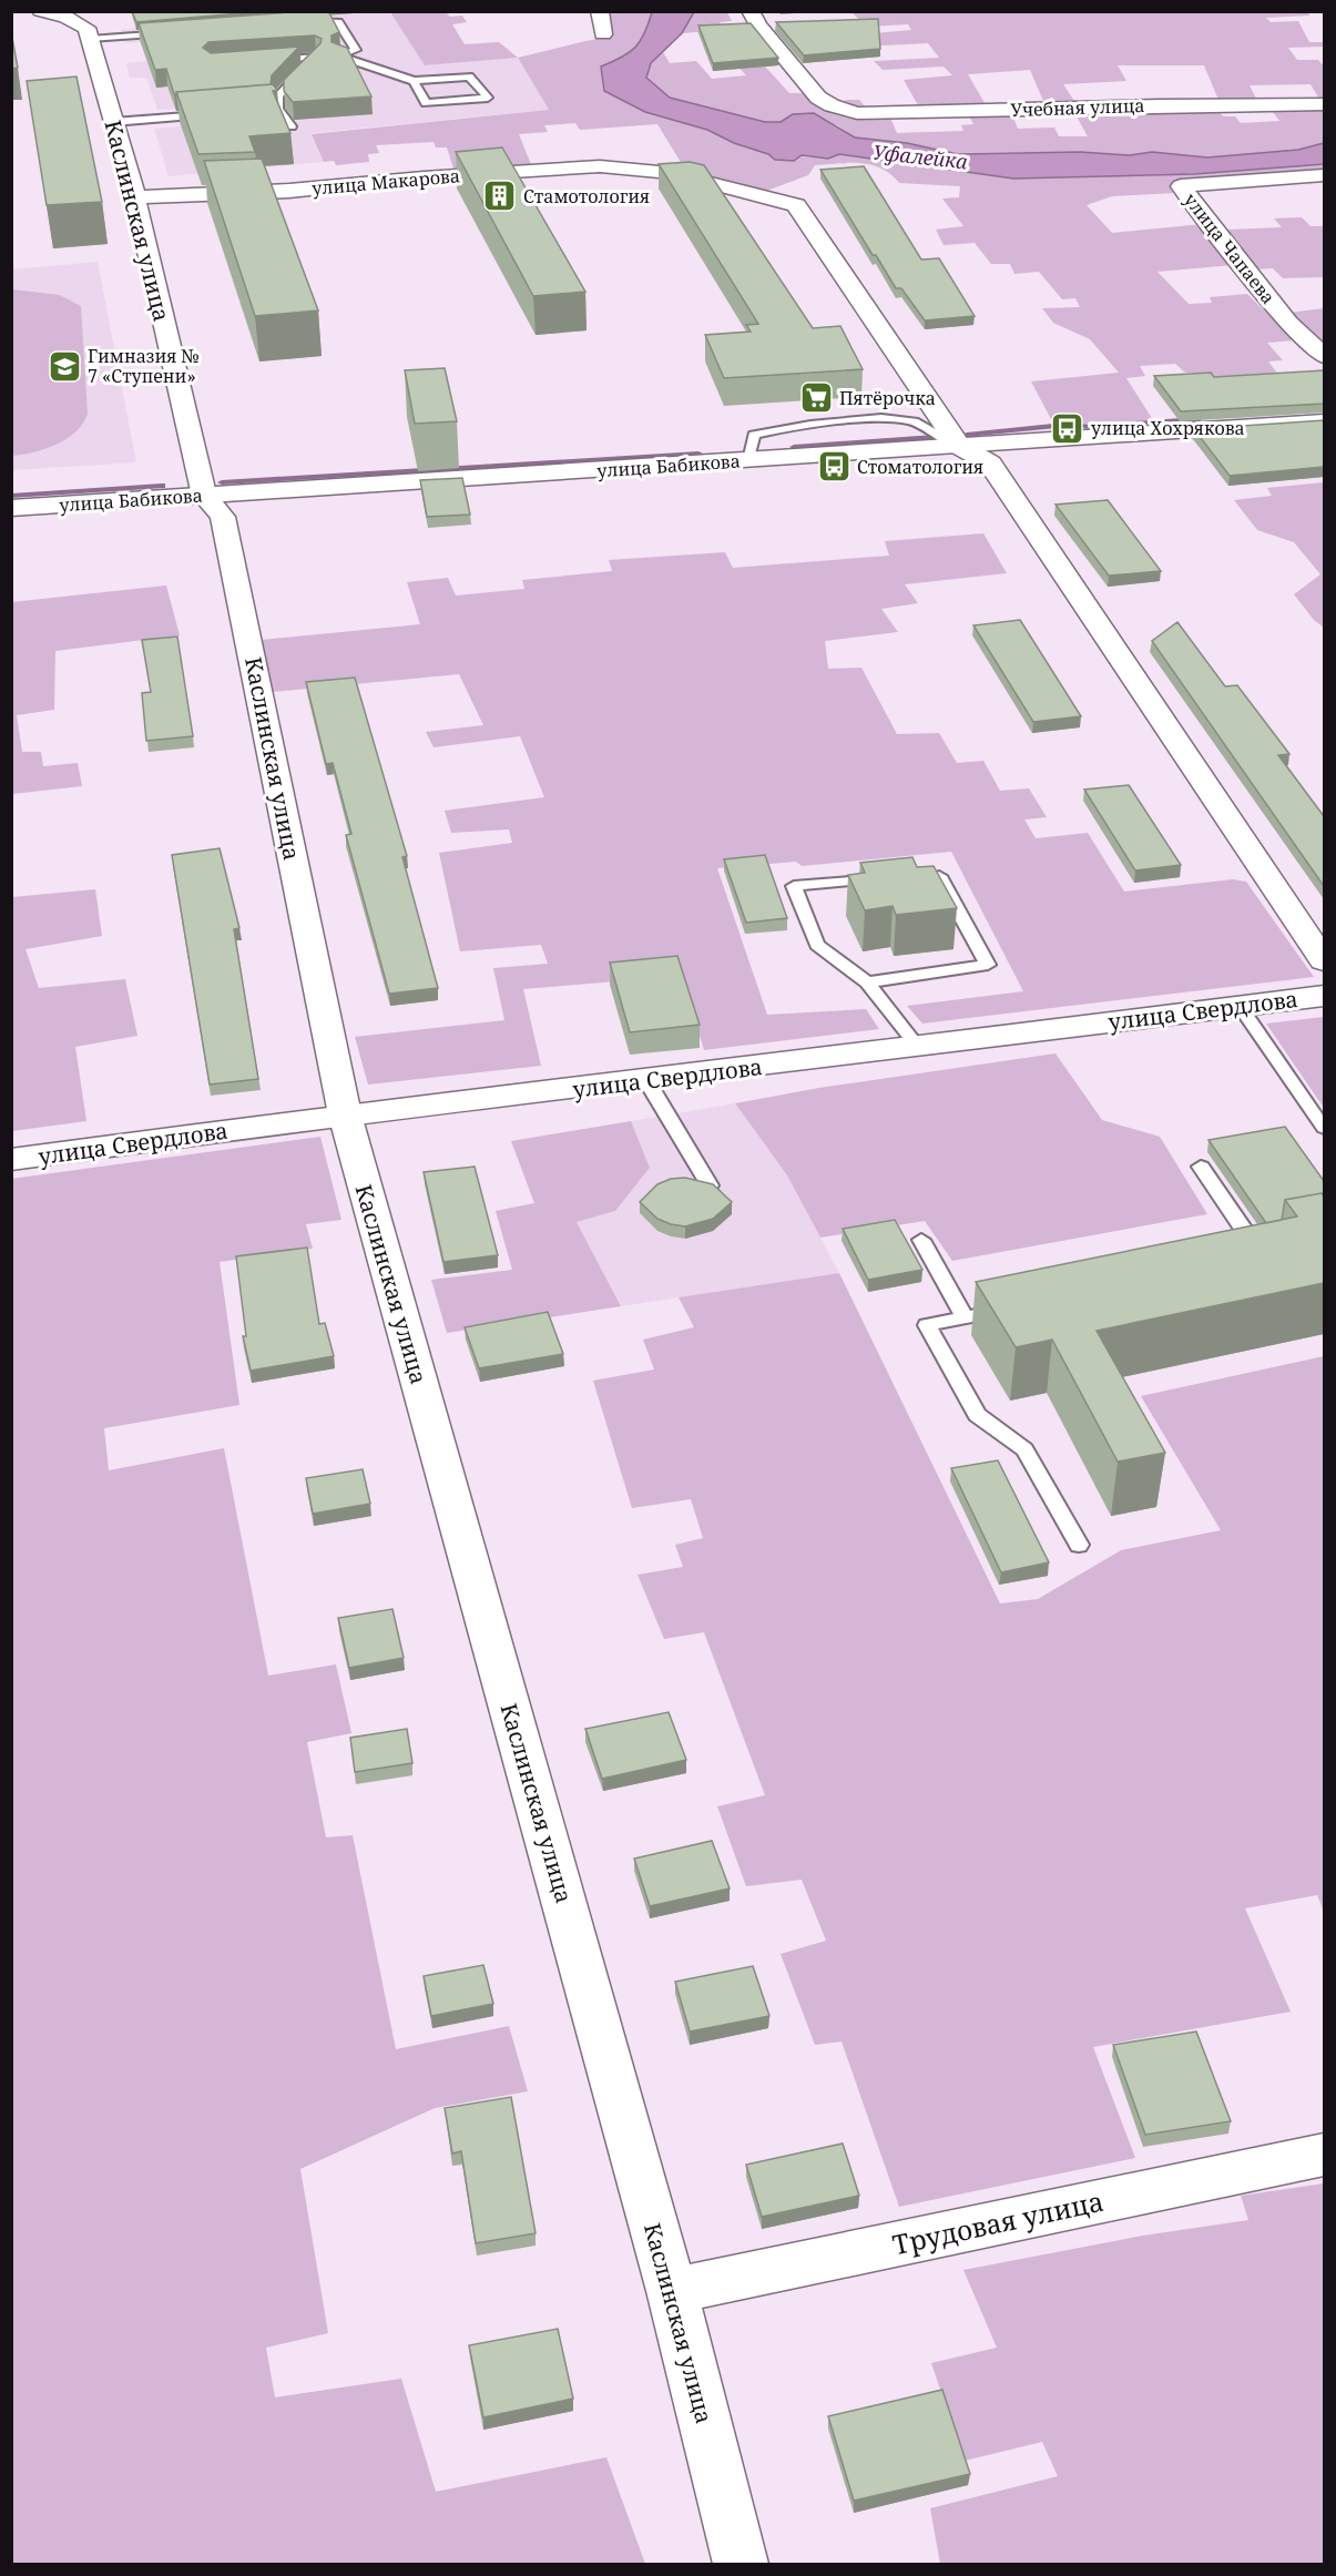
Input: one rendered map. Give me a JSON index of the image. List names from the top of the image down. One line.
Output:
{"streets":{"street":["Учебная улица","улица Макарова","Каслинская улица","улица Чапаева","улица Бабикова","улица Свердлова","Трудовая улица"]},"crossings":[["улица Макарова","Каслинская улица"],["улица Макарова","улица Бабикова"],["Каслинская улица","улица Бабикова"],["Каслинская улица","улица Свердлова"],["Каслинская улица","Трудовая улица"]],"water":["Уфалейка"],"places":{"building":["Стамотология"],"school or university":["Гимназия № 7 «Ступени»"],"supermarket":["Пятёрочка"],"bus stop":["улица Хохрякова","Стоматология"]}}
